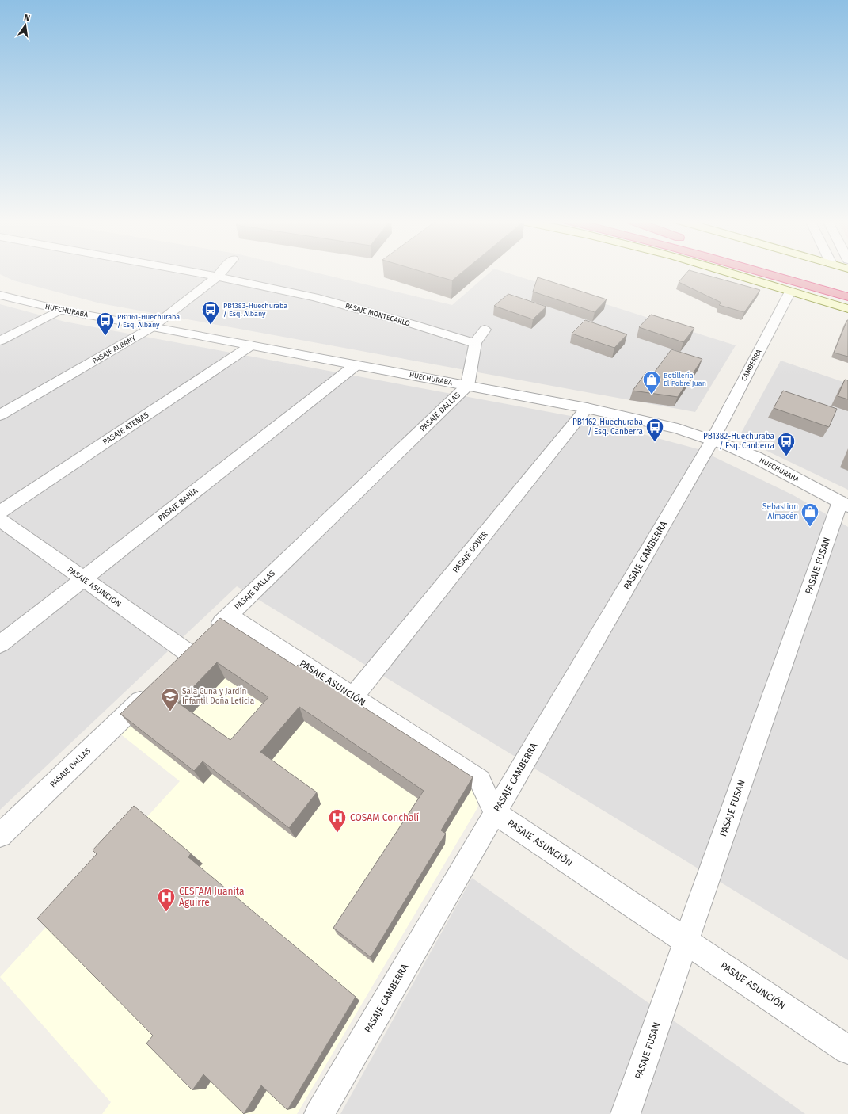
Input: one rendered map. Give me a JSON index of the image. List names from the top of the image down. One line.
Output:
{"streets":{"street":["HUECHURABA","PASAJE MONTECARLO","PASAJE ALBANY","CAMBERRA","PASAJE DALLAS","PASAJE ATENAS","PASAJE BAHÍA","PASAJE DOVER","PASAJE CAMBERRA","PASAJE FUSAN","PASAJE ASUNCIÓN"]},"crossings":[["HUECHURABA","PASAJE ALBANY"],["HUECHURABA","CAMBERRA"],["HUECHURABA","PASAJE DALLAS"],["HUECHURABA","PASAJE ATENAS"],["HUECHURABA","PASAJE BAHÍA"],["HUECHURABA","PASAJE DOVER"],["HUECHURABA","PASAJE CAMBERRA"],["HUECHURABA","PASAJE FUSAN"],["PASAJE MONTECARLO","PASAJE ALBANY"],["PASAJE MONTECARLO","PASAJE DALLAS"],["CAMBERRA","PASAJE CAMBERRA"],["PASAJE DALLAS","PASAJE ASUNCIÓN"],["PASAJE BAHÍA","PASAJE ASUNCIÓN"],["PASAJE DOVER","PASAJE ASUNCIÓN"],["PASAJE CAMBERRA","PASAJE ASUNCIÓN"],["PASAJE FUSAN","PASAJE ASUNCIÓN"]],"places":{"bus stop":["PB1383-Huechuraba / Esq. Albany","PB1161-Huechuraba / Esq. Albany","PB1162-Huechuraba / Esq. Canberra","PB1382-Huechuraba / Esq. Canberra"],"shop":["Botillería El Pobre Juan","Sebastion Almacén"],"school or university":["Sala Cuna y Jardín Infantil Doña Leticia"],"hospital":["COSAM Conchalí","CESFAM Juanita Aguirre"]},"north":"top"}
